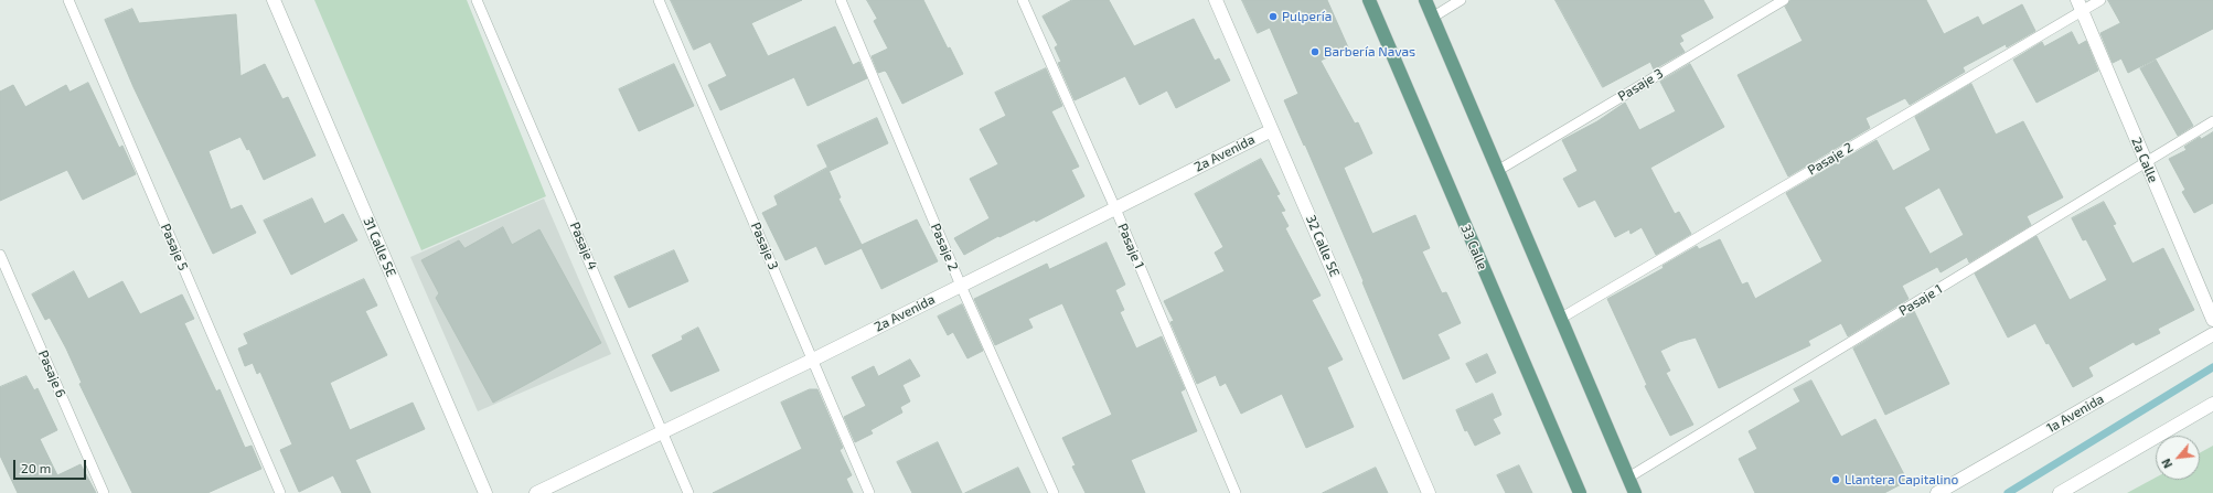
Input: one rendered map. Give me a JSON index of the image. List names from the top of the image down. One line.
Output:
{"streets":{"main road":["33 Calle"],"street":["2a Avenida","2a Calle","32 Calle SE","31 Calle SE","1a Avenida"],"lane":["Pasaje 3","Pasaje 2","Pasaje 4","Pasaje 1","Pasaje 5","Pasaje 6"]},"crossings":[["Pasaje 3","2a Avenida"],["2a Avenida","Pasaje 2"],["2a Avenida","Pasaje 4"],["2a Avenida","Pasaje 1"],["2a Avenida","32 Calle SE"],["Pasaje 2","2a Calle"],["2a Calle","Pasaje 1"]],"places":["Pulpería","Barbería Navas","Llantera Capitalino"],"scale_bar":"20 m","north":"bottom left"}
